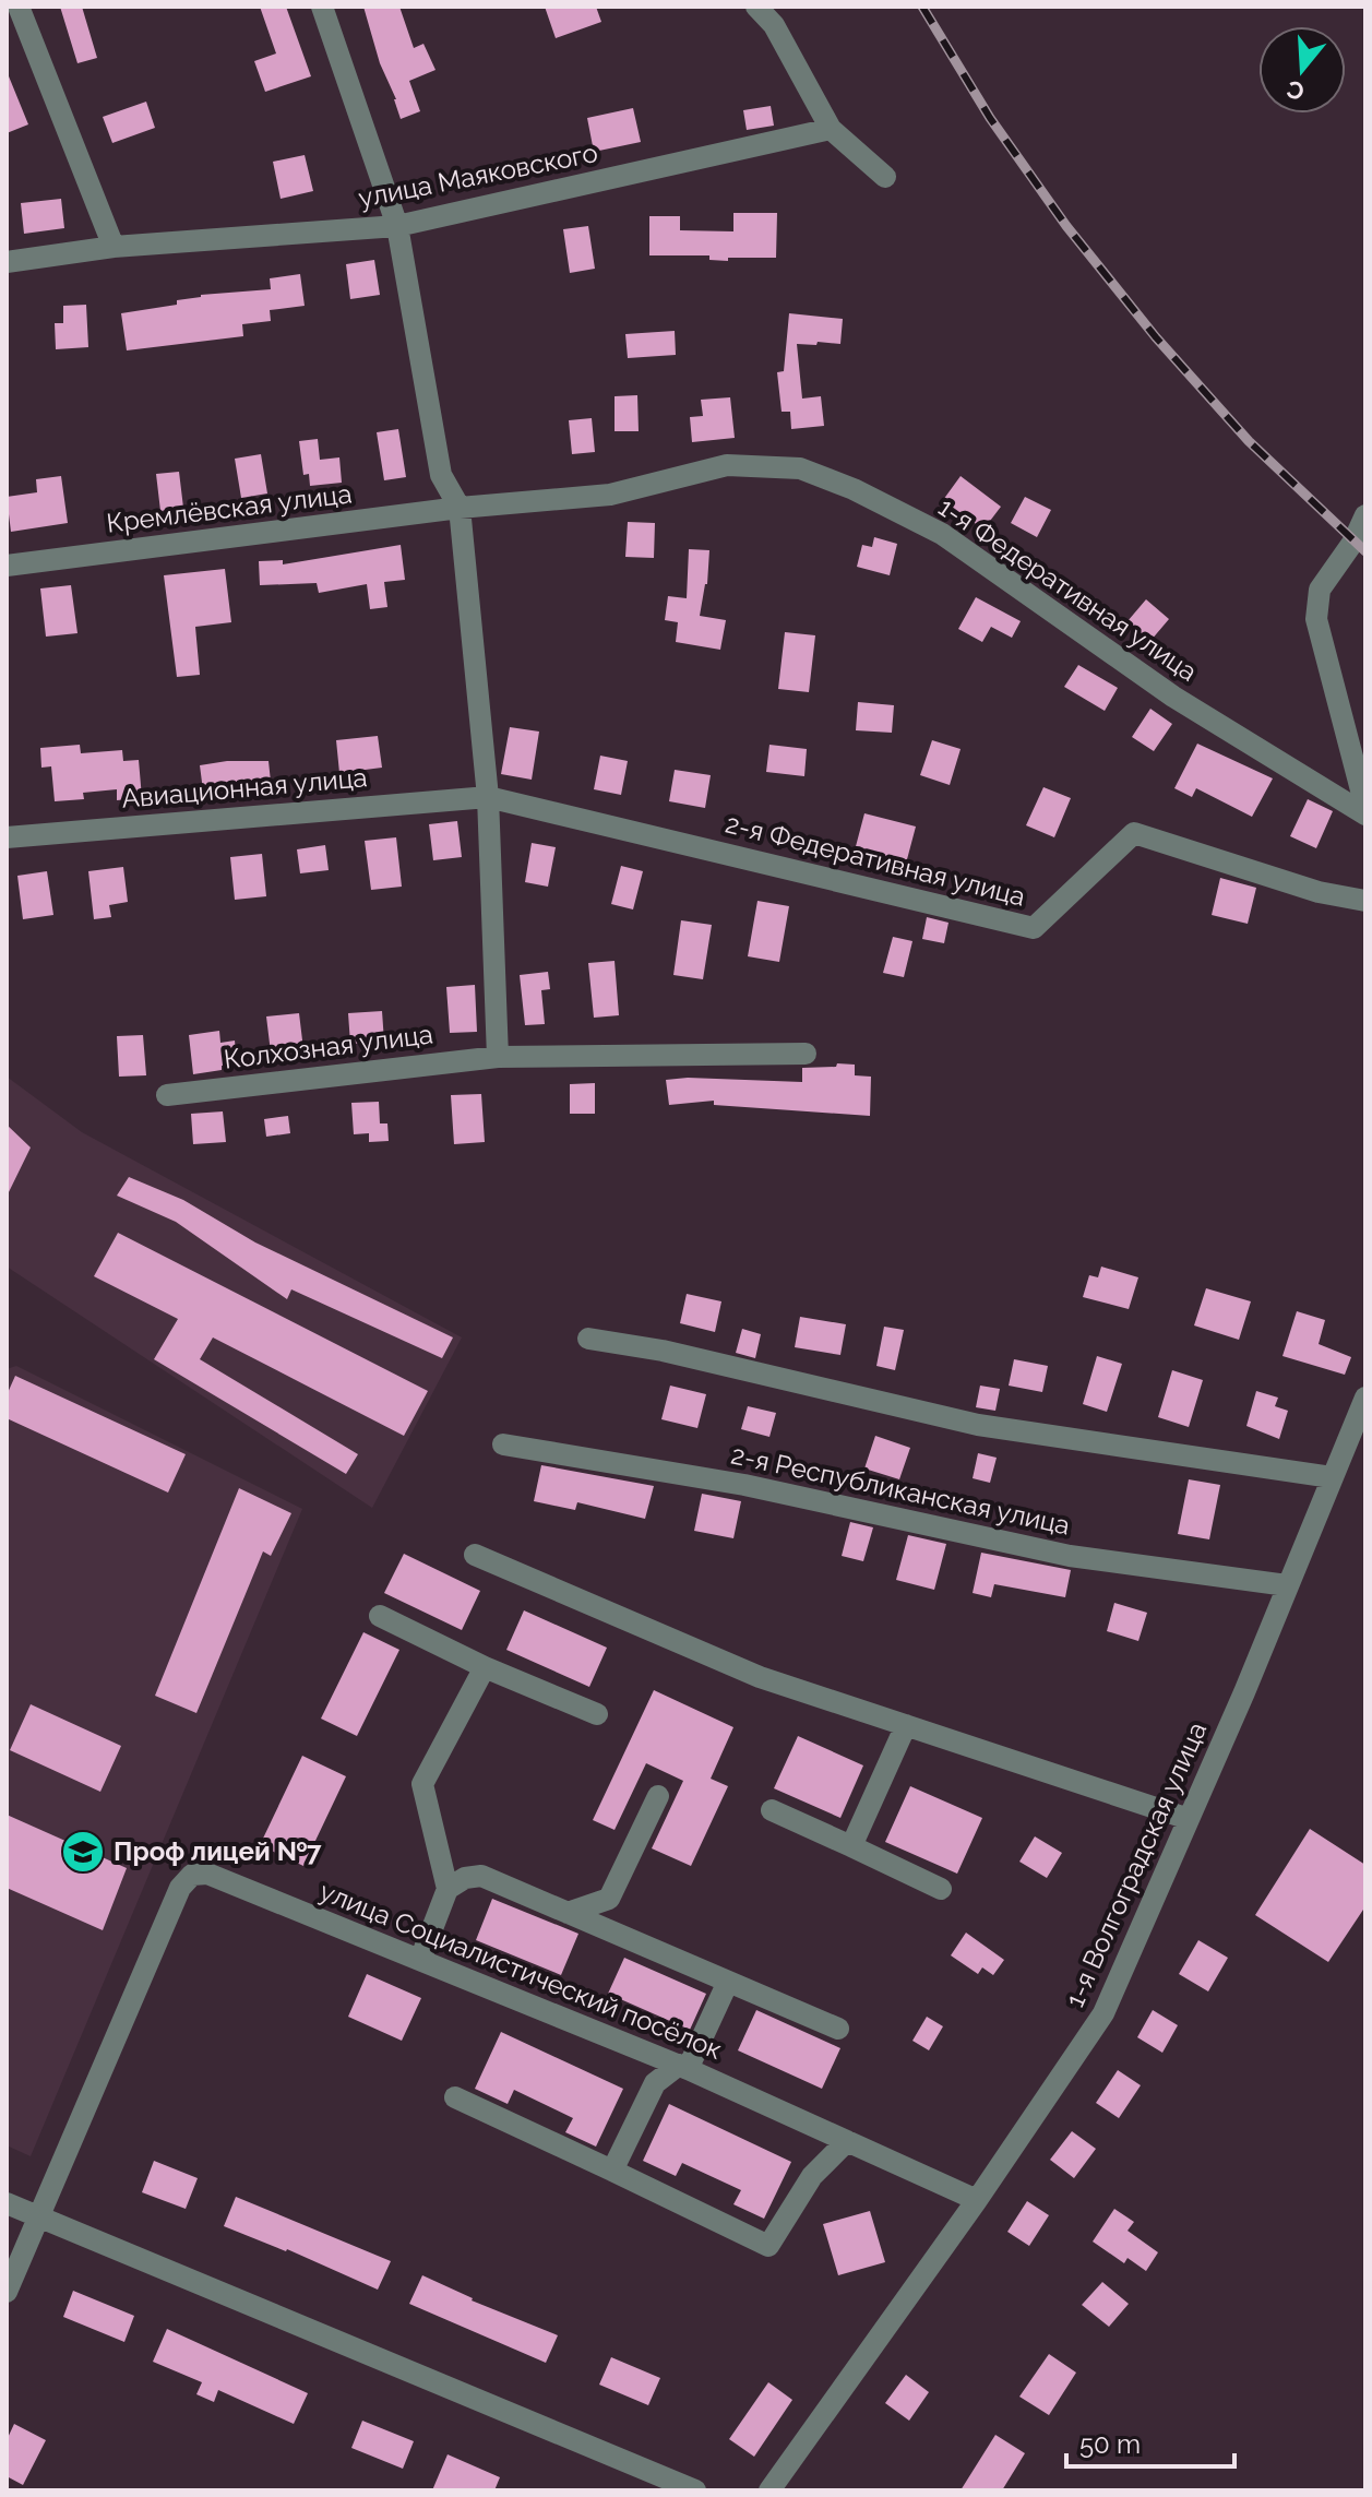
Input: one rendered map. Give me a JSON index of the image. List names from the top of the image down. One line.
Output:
{"streets":{"street":["улица Маяковского","Кремлёвская улица","1-я Федеративная улица","Авиационная улица","2-я Федеративная улица","Колхозная улица","2-я Республиканская улица","1-я Волгоградская улица","улица Социалистический посёлок"]},"crossings":[["Кремлёвская улица","1-я Федеративная улица"],["Авиационная улица","2-я Федеративная улица"],["2-я Республиканская улица","1-я Волгоградская улица"],["1-я Волгоградская улица","улица Социалистический посёлок"]],"places":{"school or university":["Проф лицей №7"]},"scale_bar":"50 m","north":"bottom"}
